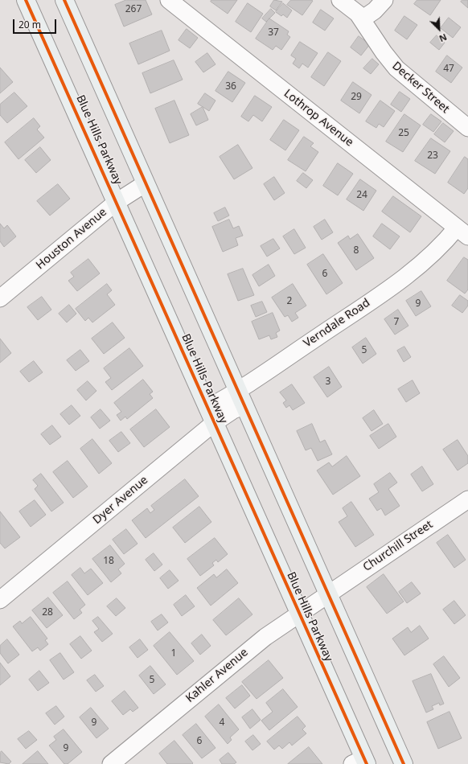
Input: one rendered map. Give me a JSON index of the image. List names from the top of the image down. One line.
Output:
{"streets":{"main road":["Blue Hills Parkway"],"street":["Decker Street","Lothrop Avenue","Houston Avenue","Verndale Road","Dyer Avenue","Churchill Street","Kahler Avenue"]},"crossings":[["Lothrop Avenue","Verndale Road"],["Blue Hills Parkway","Houston Avenue"],["Blue Hills Parkway","Verndale Road"],["Blue Hills Parkway","Dyer Avenue"],["Blue Hills Parkway","Kahler Avenue"],["Verndale Road","Dyer Avenue"],["Churchill Street","Kahler Avenue"]],"house_numbers":["267","37","47","36","29","25","23","24","8","6","2","9","7","5","3","18","28","1","5","9","4","6","9"],"scale_bar":"20 m","north":"bottom right"}
